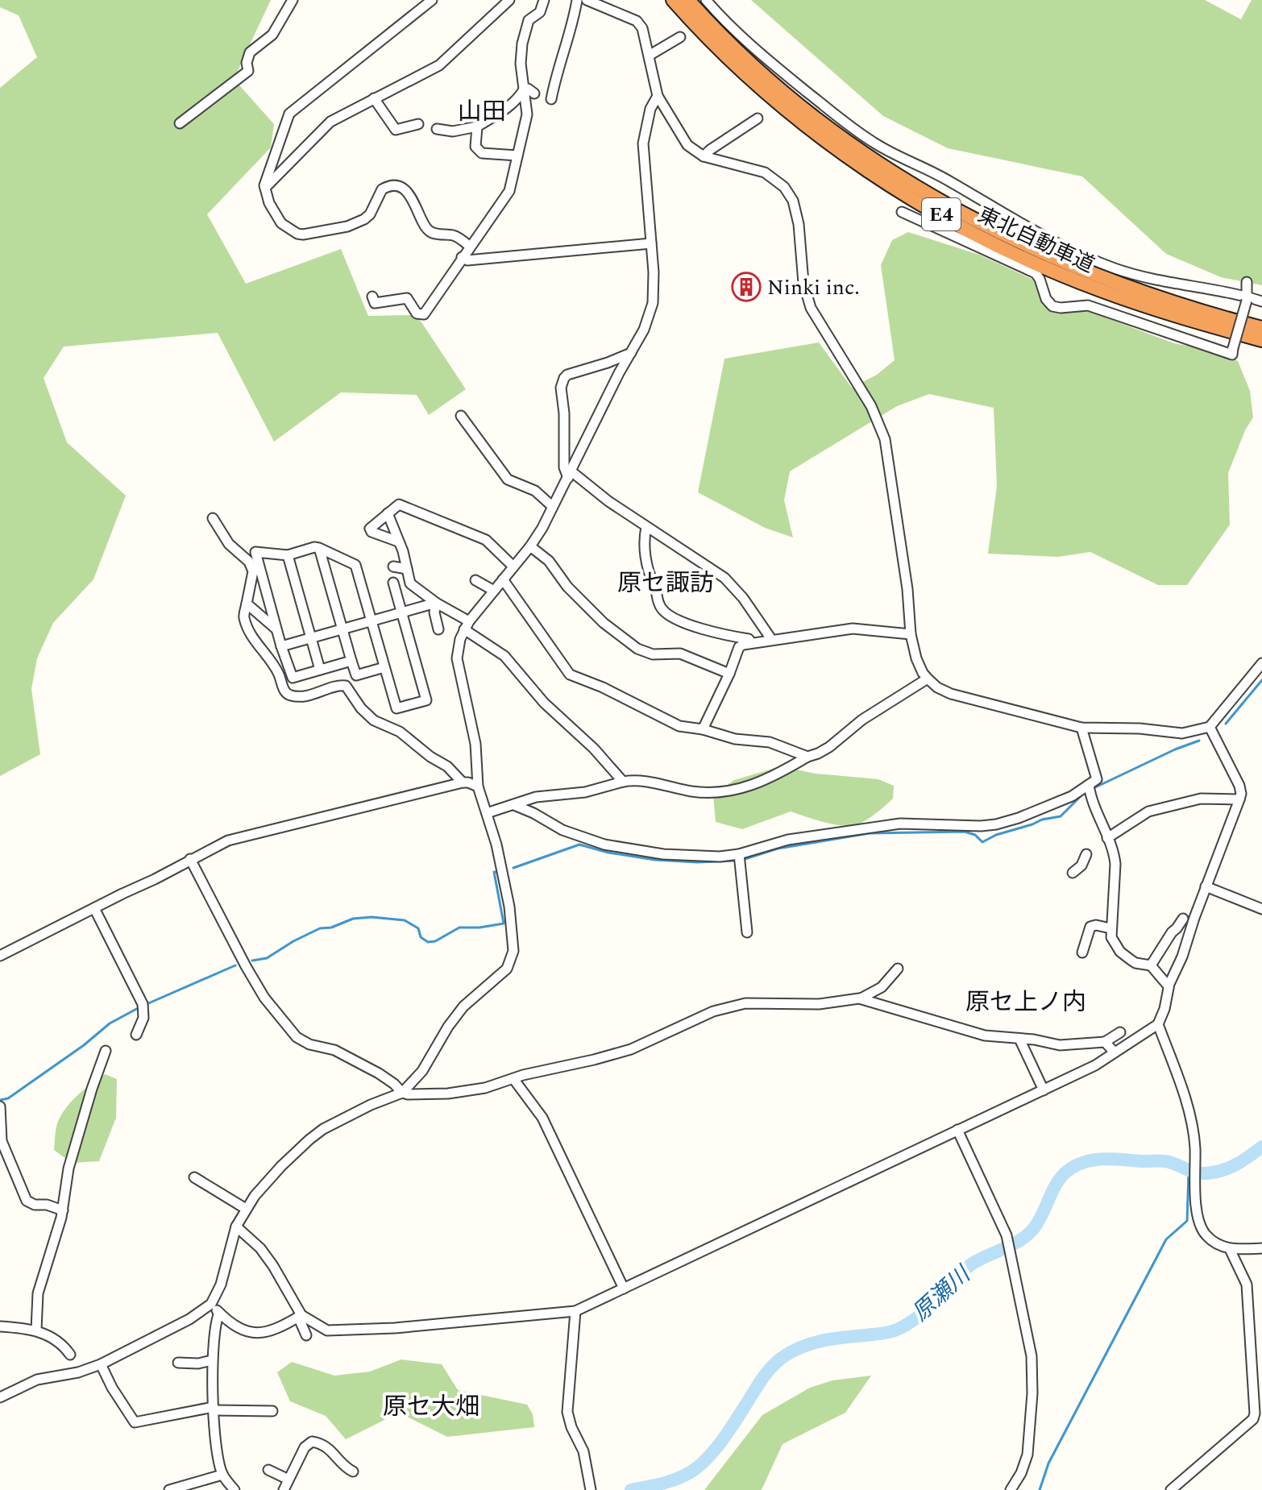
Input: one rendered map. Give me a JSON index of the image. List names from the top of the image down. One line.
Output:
{"streets":{"highway":["E4","東北自動車道"]},"districts":["山田","原セ諏訪","原セ上ノ内","原セ大畑"],"water":["原瀬川"],"places":{"building":["Ninki inc."]}}
